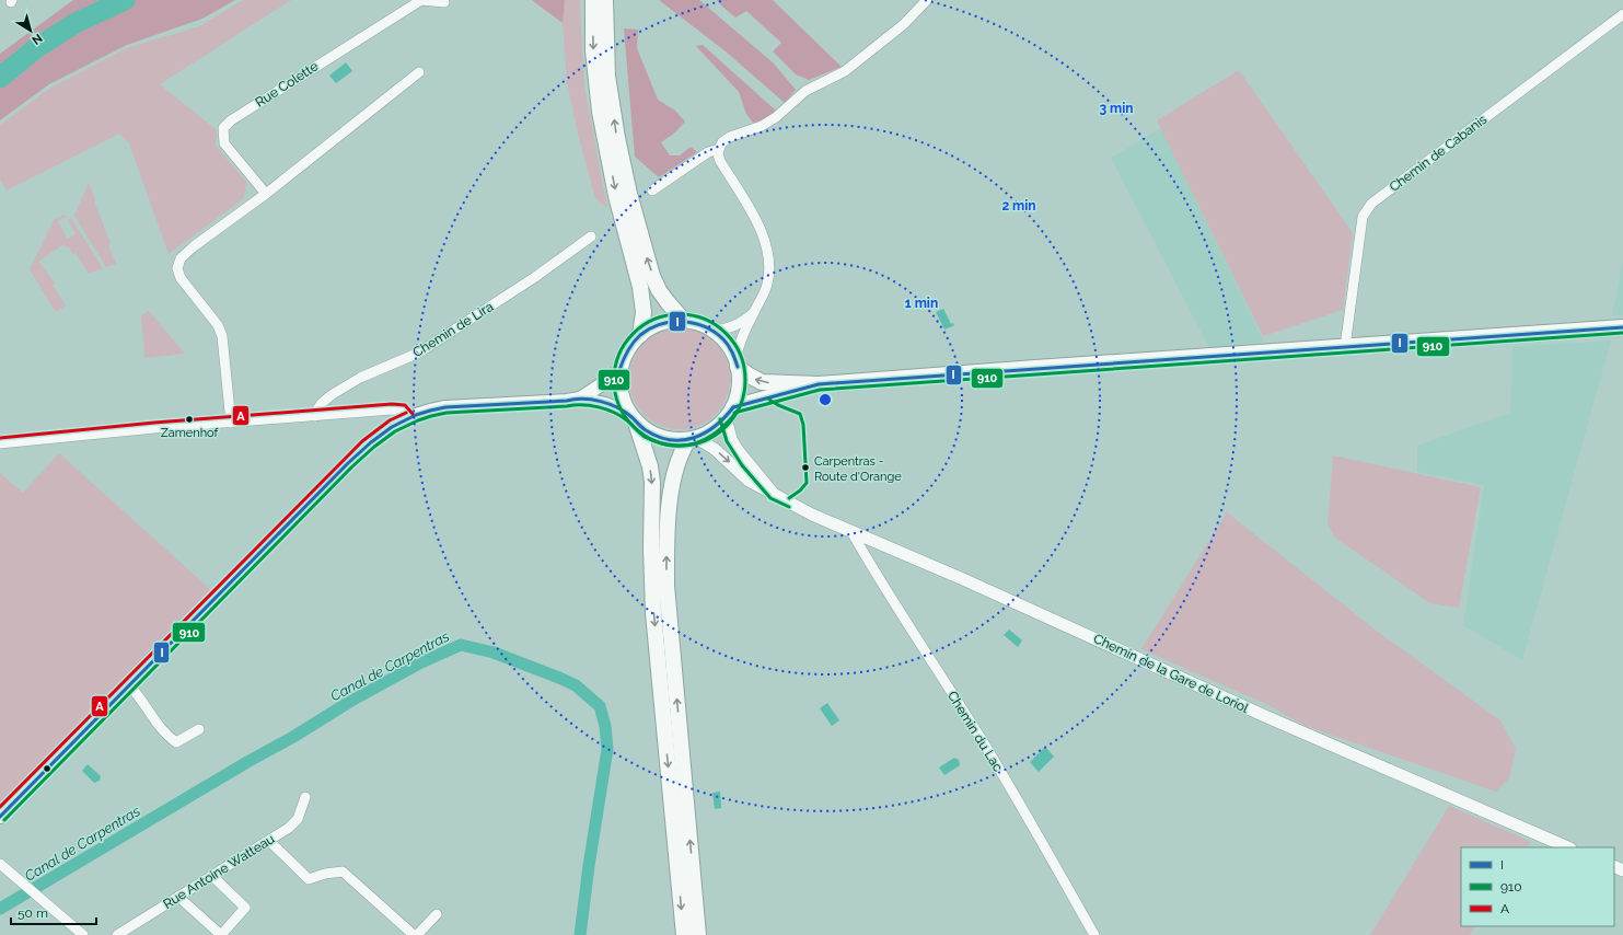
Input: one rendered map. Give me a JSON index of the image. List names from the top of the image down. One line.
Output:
{"streets":{"street":["Rue Colette","Chemin de Cabanis","Chemin de Lira","Chemin de la Gare de Loriol","Chemin du Lac","Rue Antoine Watteau"]},"crossings":[["Chemin de la Gare de Loriol","Chemin du Lac"]],"water":["Canal de Carpentras"],"places":["Zamenhof","Carpentras - Route d'Orange"],"lines":["transit line 910","transit line I","transit line A"],"legend":["I","910","A"],"scale_bar":"50 m","north":"bottom right","rings":["3 min","2 min","1 min"]}
